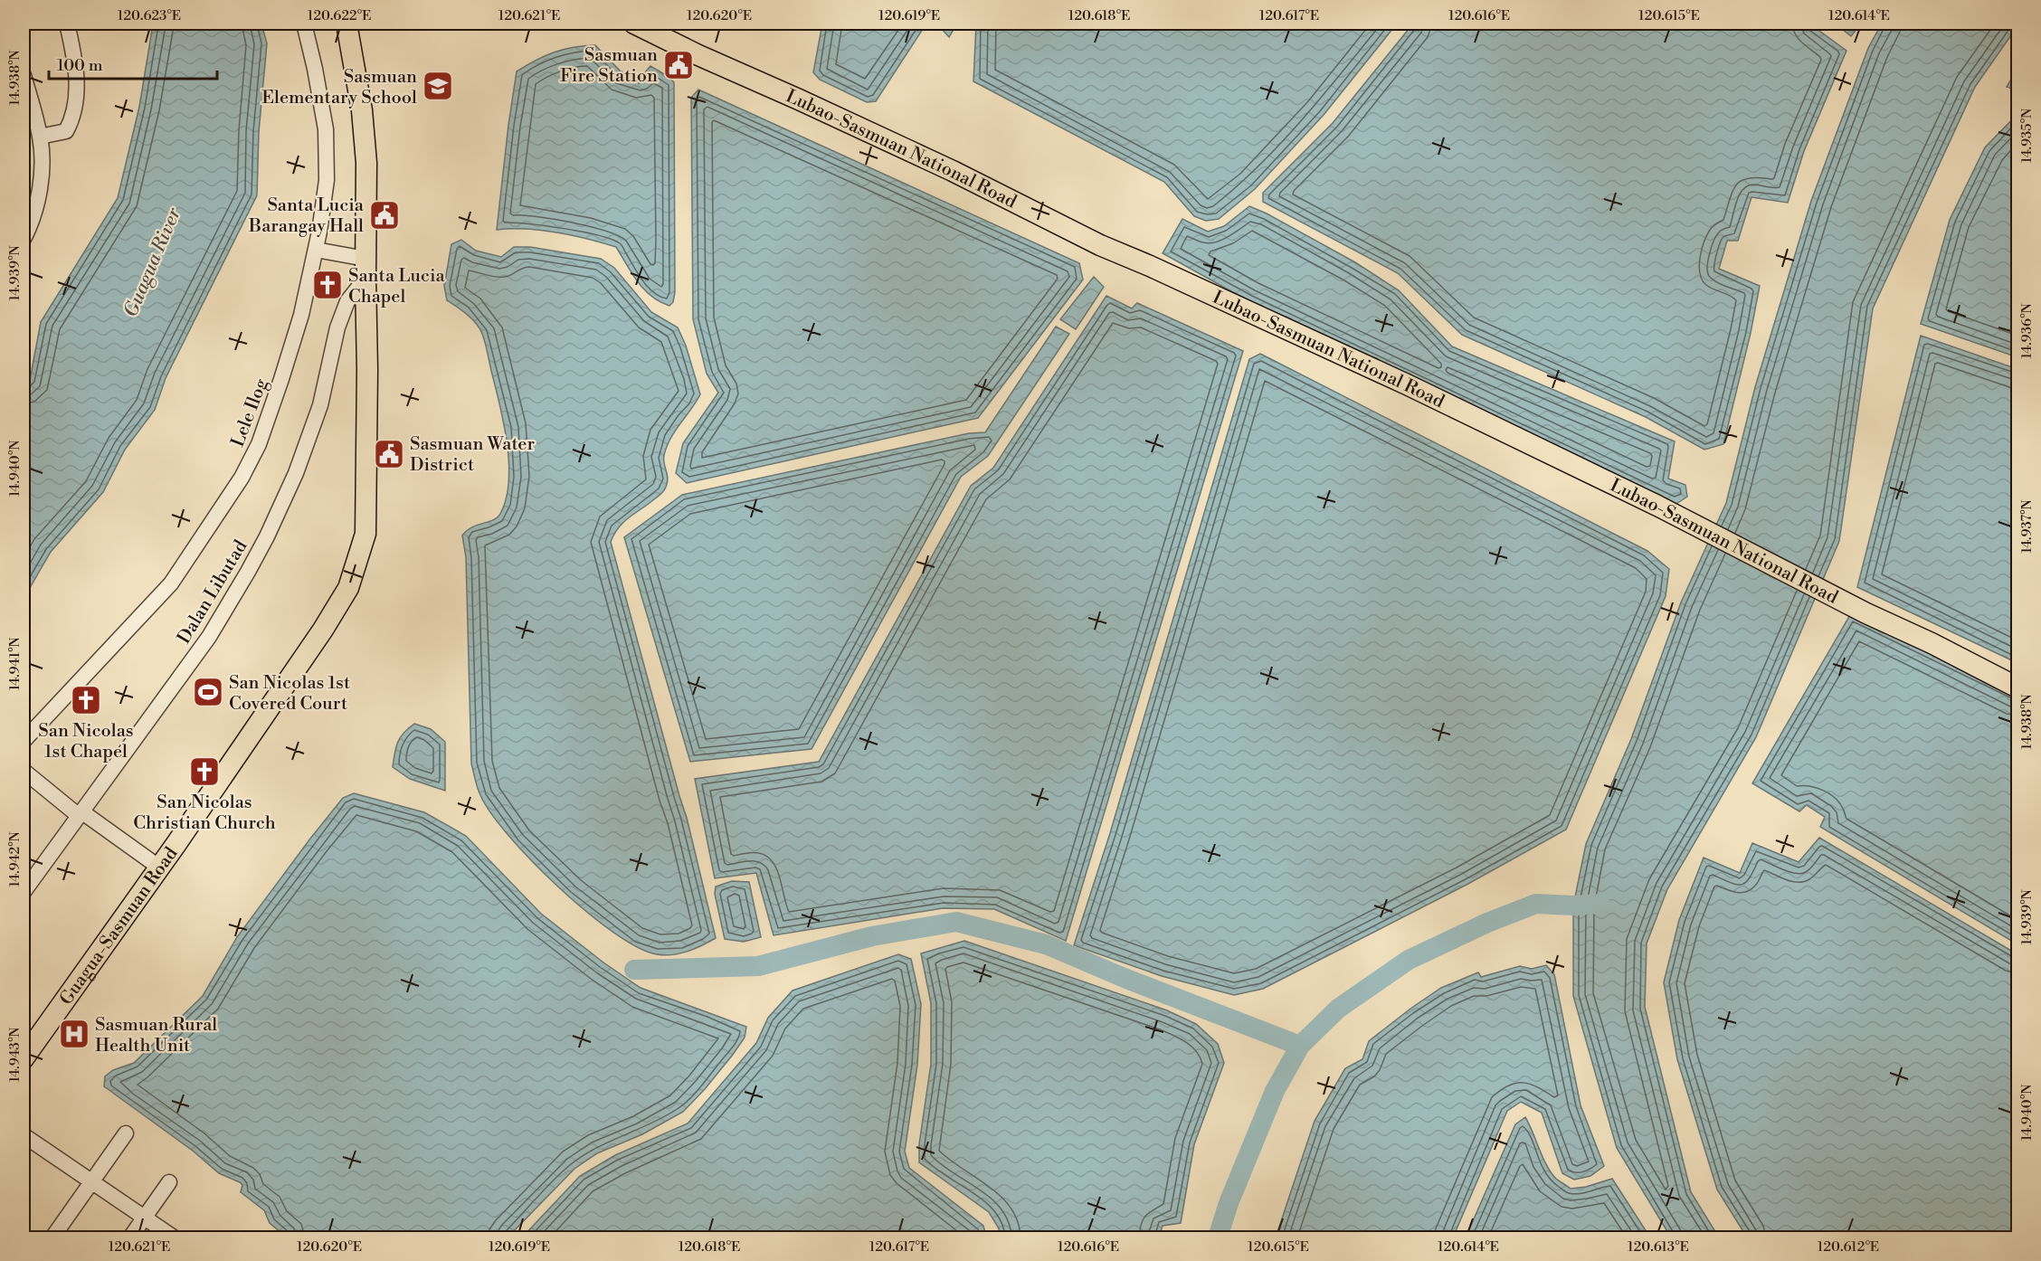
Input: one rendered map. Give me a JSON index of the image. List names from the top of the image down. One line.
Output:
{"streets":{"main road":["Lubao-Sasmuan National Road","Guagua-Sasmuan Road"],"street":["Lele Ilog","Dalan Libutad"]},"crossings":[["Dalan Libutad","Guagua-Sasmuan Road"]],"water":["Guagua River"],"places":{"public building":["Sasmuan Fire Station","Santa Lucia Barangay Hall","Sasmuan Water District"],"school or university":["Sasmuan Elementary School"],"church":["Santa Lucia Chapel","San Nicolas 1st Chapel","San Nicolas Christian Church"],"sports":["San Nicolas 1st Covered Court"],"hospital":["Sasmuan Rural Health Unit"]},"scale_bar":"100 m","coordinates":["120.623°E","120.622°E","120.621°E","120.620°E","120.619°E","120.618°E","120.617°E","120.616°E","120.615°E","120.614°E","14.938°N","14.935°N","14.939°N","14.936°N","14.940°N","14.937°N","14.941°N","14.942°N","14.943°N","120.613°E","120.612°E"]}
